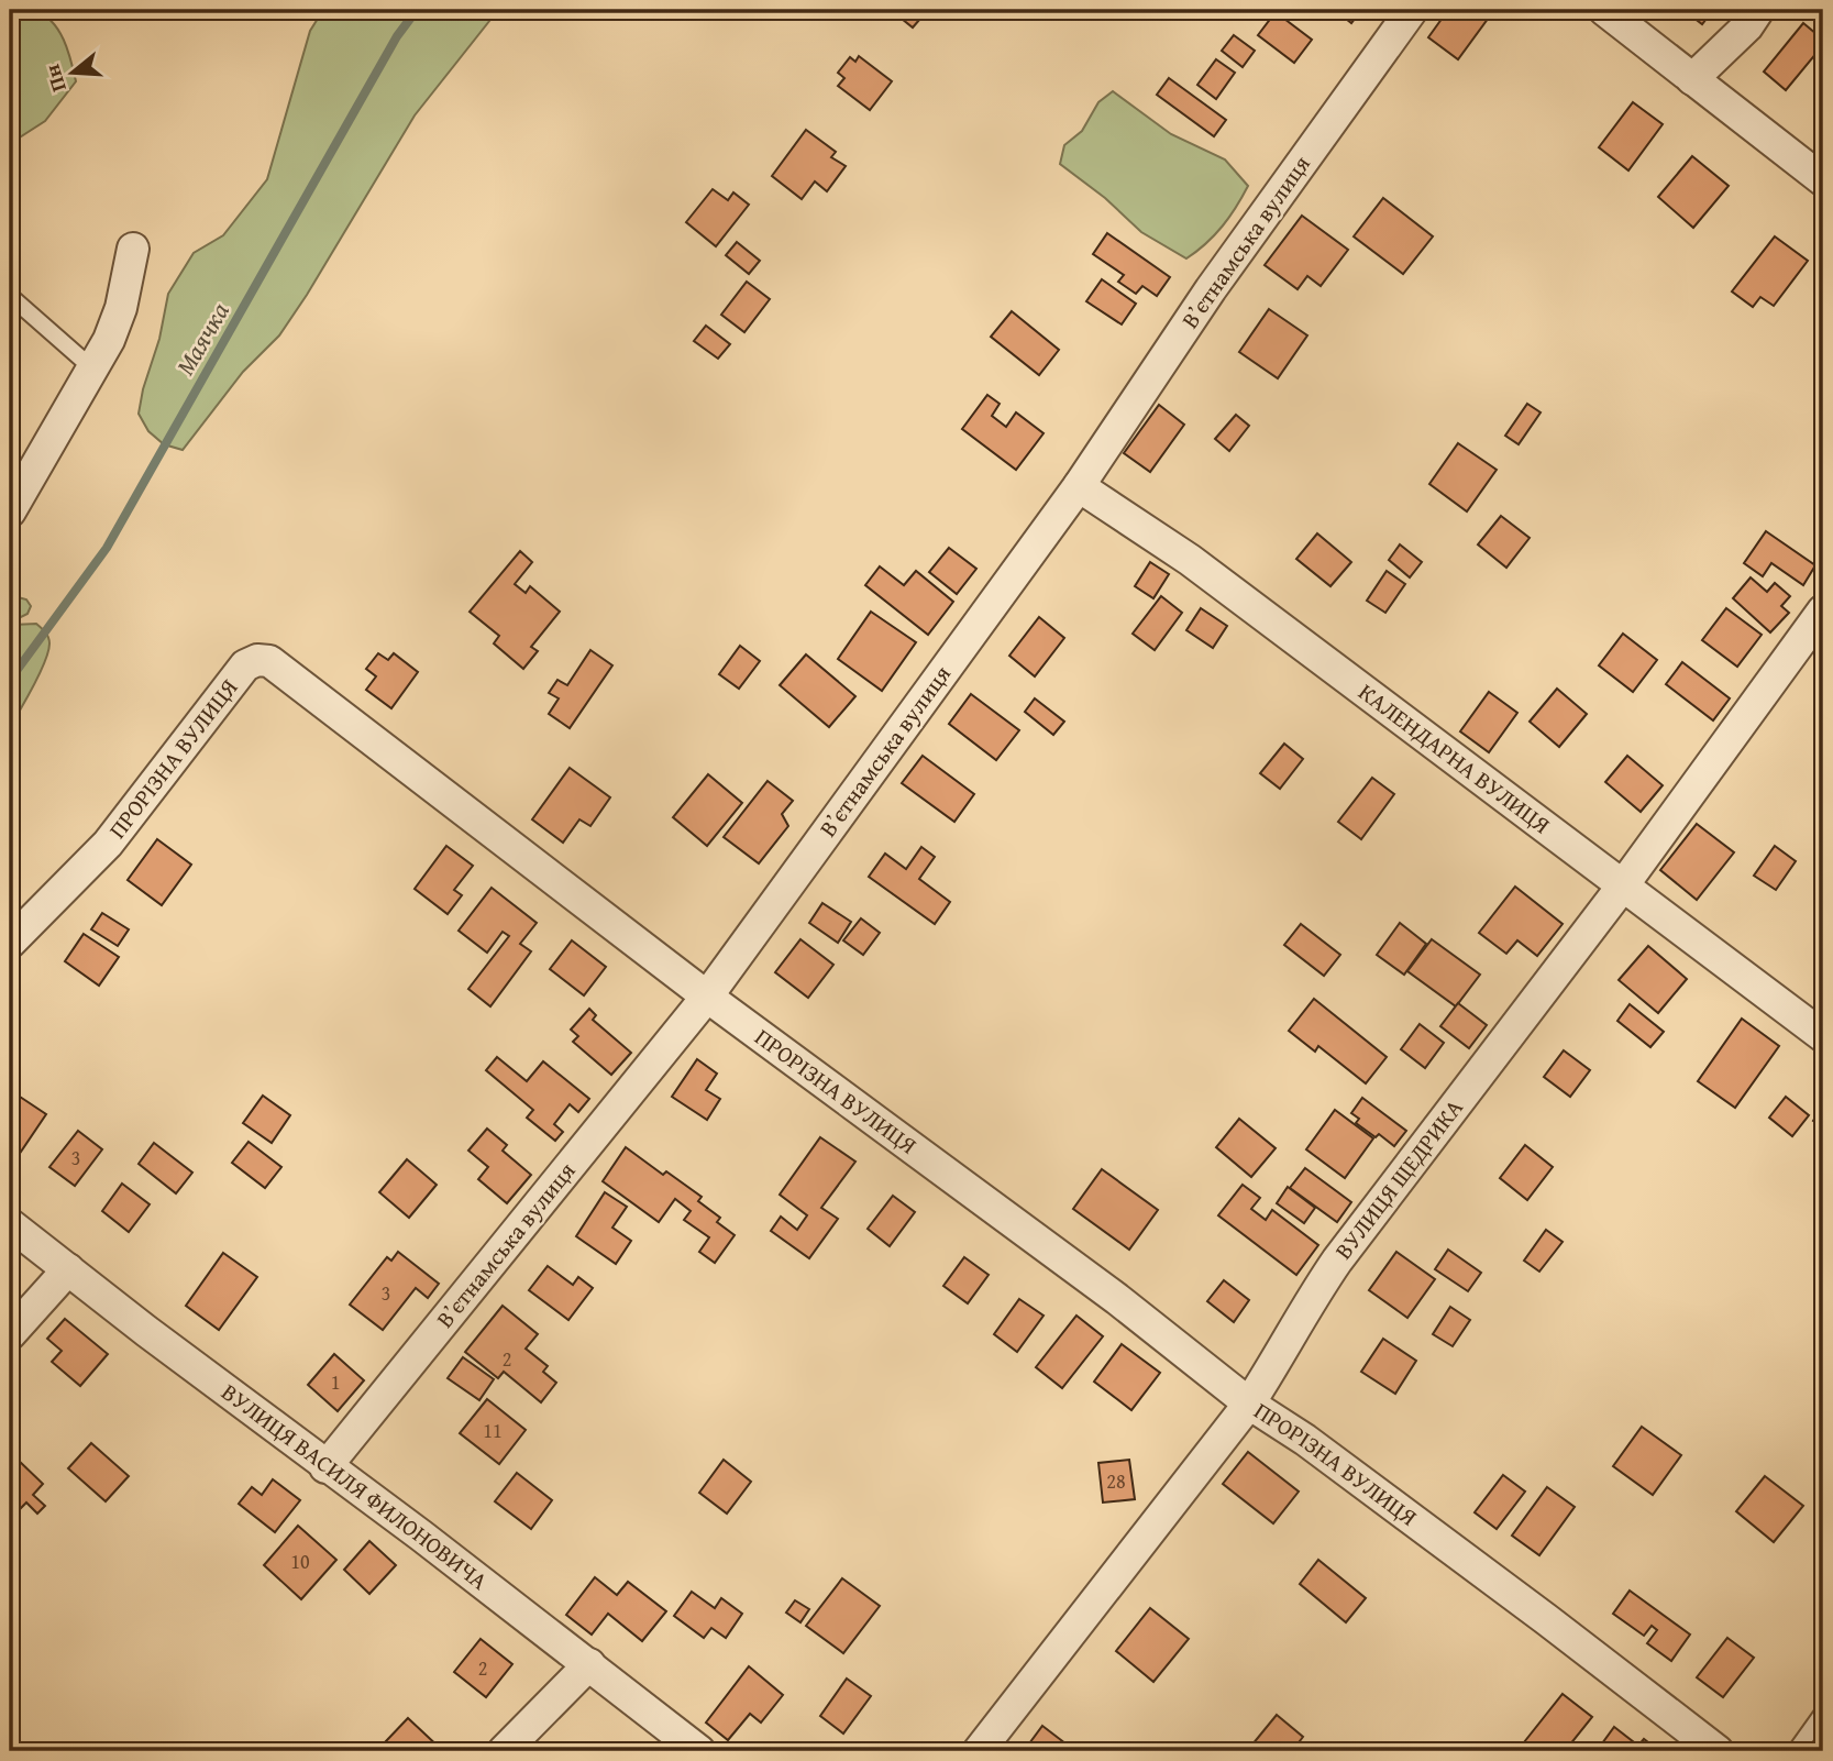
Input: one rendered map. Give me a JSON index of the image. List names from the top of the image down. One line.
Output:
{"streets":{"street":["Вʼєтнамська вулиця","КАЛЕНДАРНА ВУЛИЦЯ","ПРОРІЗНА ВУЛИЦЯ","ВУЛИЦЯ ЩЕДРИКА","ВУЛИЦЯ ВАСИЛЯ ФИЛОНОВИЧА"]},"crossings":[["Вʼєтнамська вулиця","КАЛЕНДАРНА ВУЛИЦЯ"],["Вʼєтнамська вулиця","ПРОРІЗНА ВУЛИЦЯ"],["Вʼєтнамська вулиця","ВУЛИЦЯ ВАСИЛЯ ФИЛОНОВИЧА"],["КАЛЕНДАРНА ВУЛИЦЯ","ВУЛИЦЯ ЩЕДРИКА"],["ПРОРІЗНА ВУЛИЦЯ","ВУЛИЦЯ ЩЕДРИКА"]],"water":["Маячка"],"house_numbers":["3","3","2","1","11","28","10","2"],"north":"left"}
